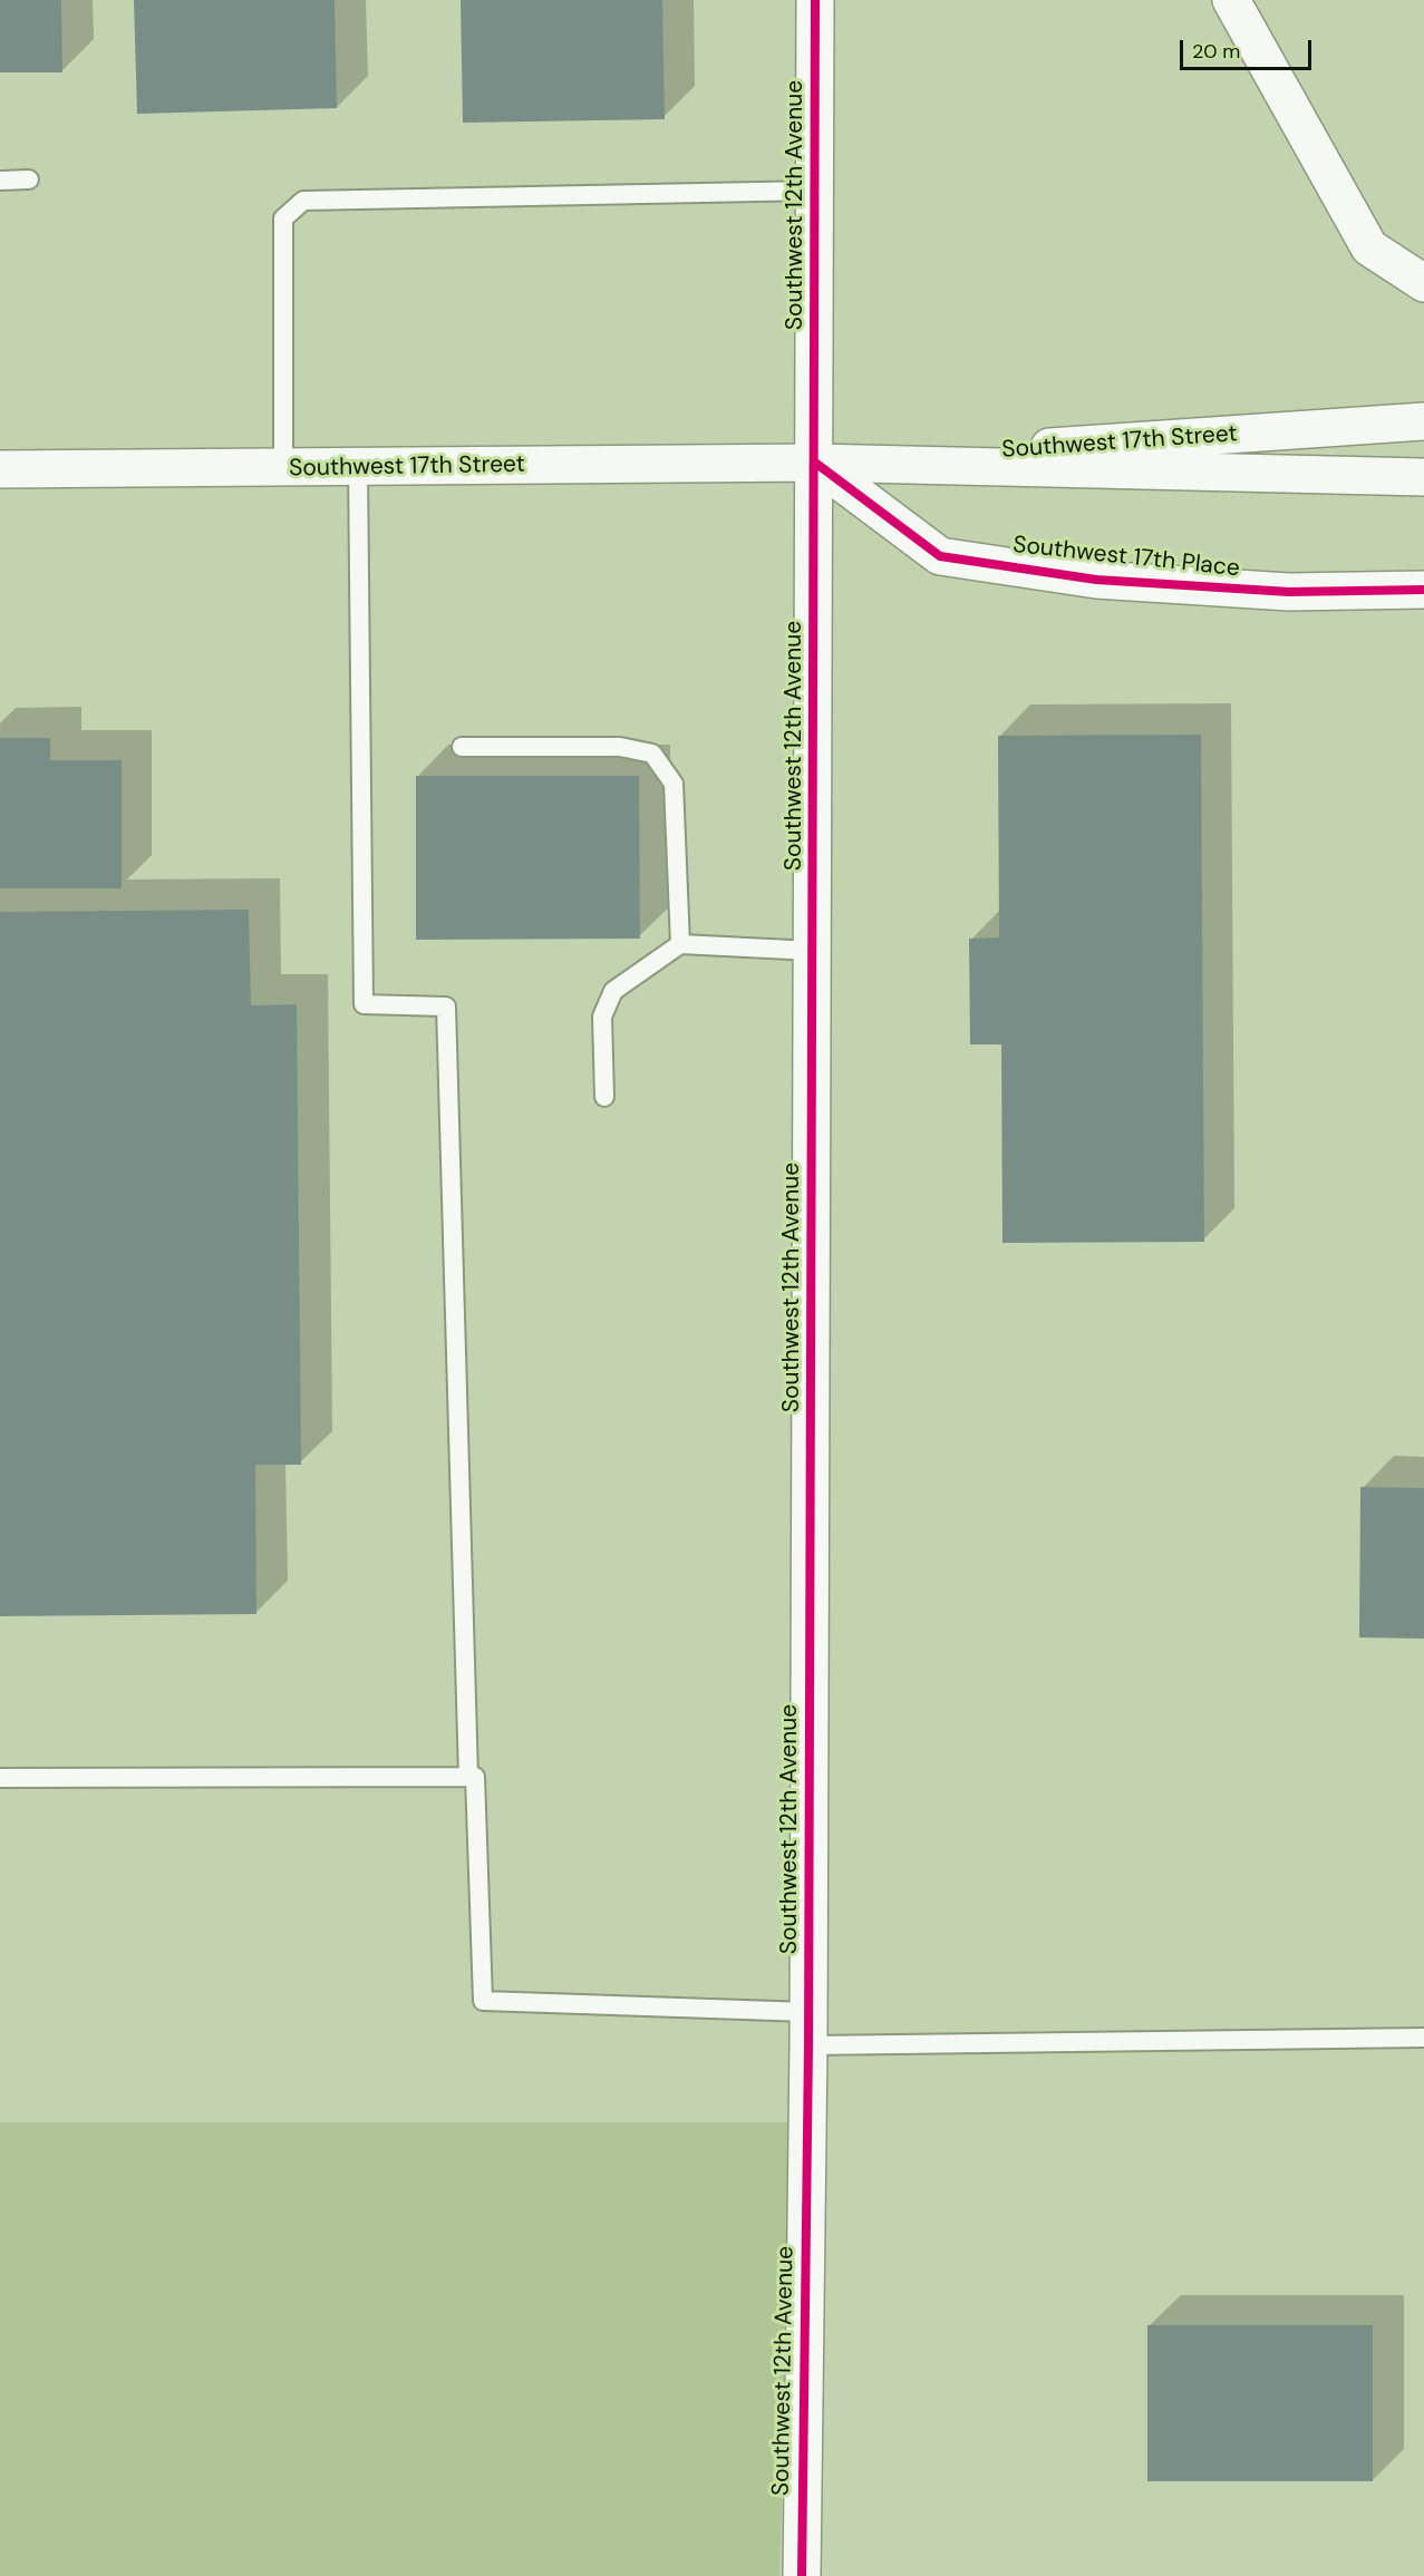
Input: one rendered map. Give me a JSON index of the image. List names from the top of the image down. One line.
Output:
{"streets":{"street":["Southwest 12th Avenue","Southwest 17th Street","Southwest 17th Place"]},"crossings":[["Southwest 12th Avenue","Southwest 17th Street"],["Southwest 12th Avenue","Southwest 17th Place"],["Southwest 17th Street","Southwest 17th Place"]],"scale_bar":"20 m"}
